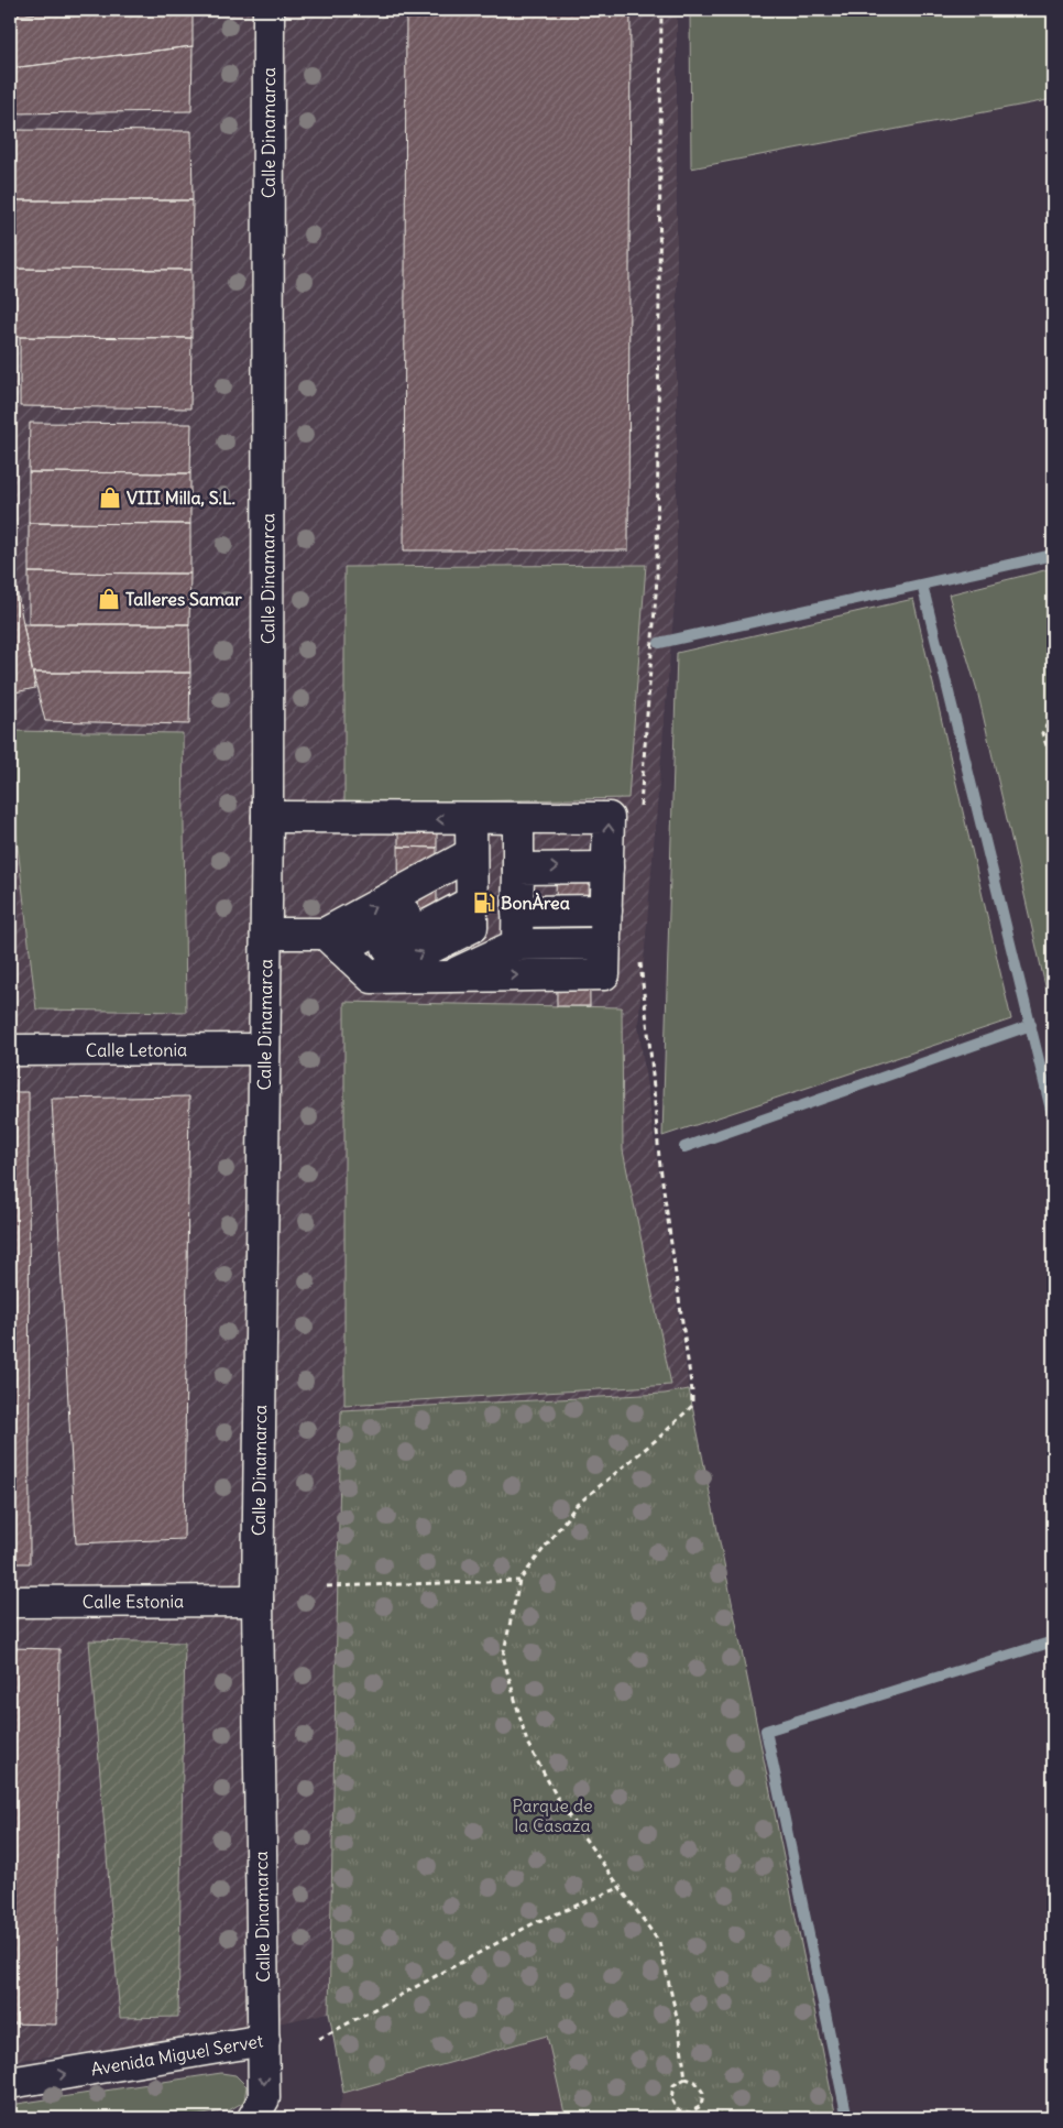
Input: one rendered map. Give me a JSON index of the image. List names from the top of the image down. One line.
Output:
{"streets":{"street":["Calle Dinamarca","Calle Letonia","Calle Estonia","Avenida Miguel Servet"]},"crossings":[["Calle Dinamarca","Calle Letonia"],["Calle Dinamarca","Calle Estonia"],["Calle Dinamarca","Avenida Miguel Servet"]],"parks":["Parque de la Casaza"],"places":{"shop":["VIII Milla, S.L.","Talleres Samar"],"fuel station":["BonÀrea"]}}
